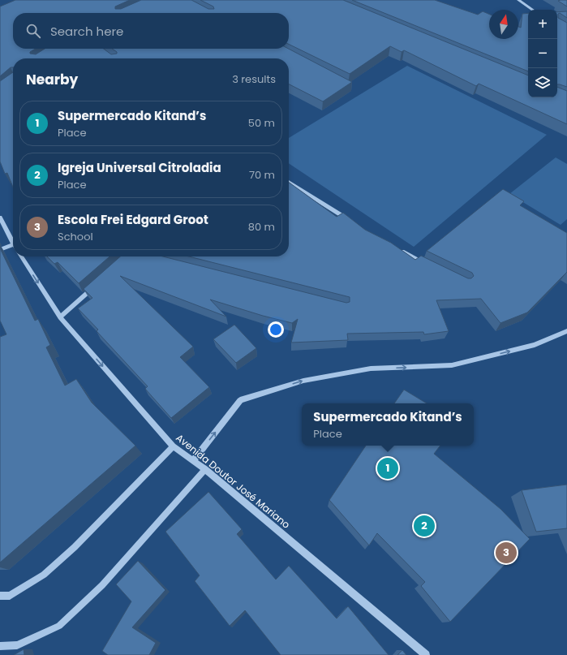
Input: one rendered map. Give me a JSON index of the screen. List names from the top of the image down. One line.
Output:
{"streets":{"street":["Avenida Doutor José Mariano"]},"one_way":["Avenida Doutor José Mariano"],"north":"top","page":{"map_buttons":["+","−"],"search":"Search here","heading":["Nearby","3 results"],"list":[{"mark":"1","name":"Supermercado Kitand’s","note":"Place","value":"50 m"},{"mark":"2","name":"Igreja Universal Citroladia","note":"Place","value":"70 m"},{"mark":"3","name":"Escola Frei Edgard Groot","note":"School","value":"80 m"}],"popup":["Supermercado Kitand’s","Place"],"pins":["1","2","3"]}}
